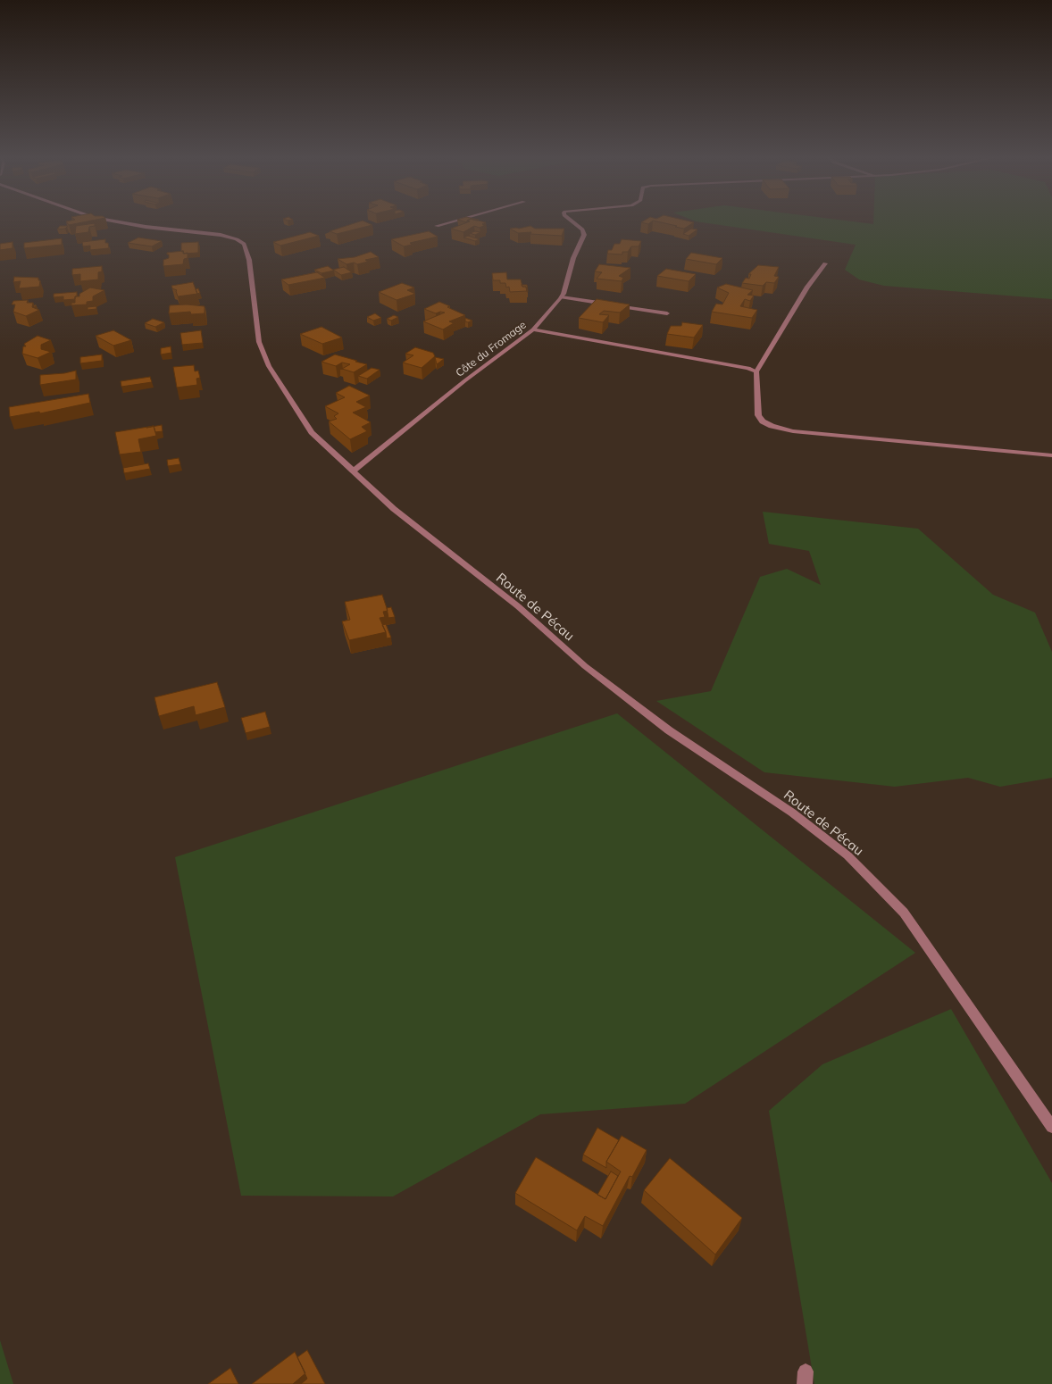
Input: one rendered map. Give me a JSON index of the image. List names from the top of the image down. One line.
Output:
{"streets":{"street":["Côte du Fromage","Route de Pécau"]},"crossings":[["Côte du Fromage","Route de Pécau"]]}
